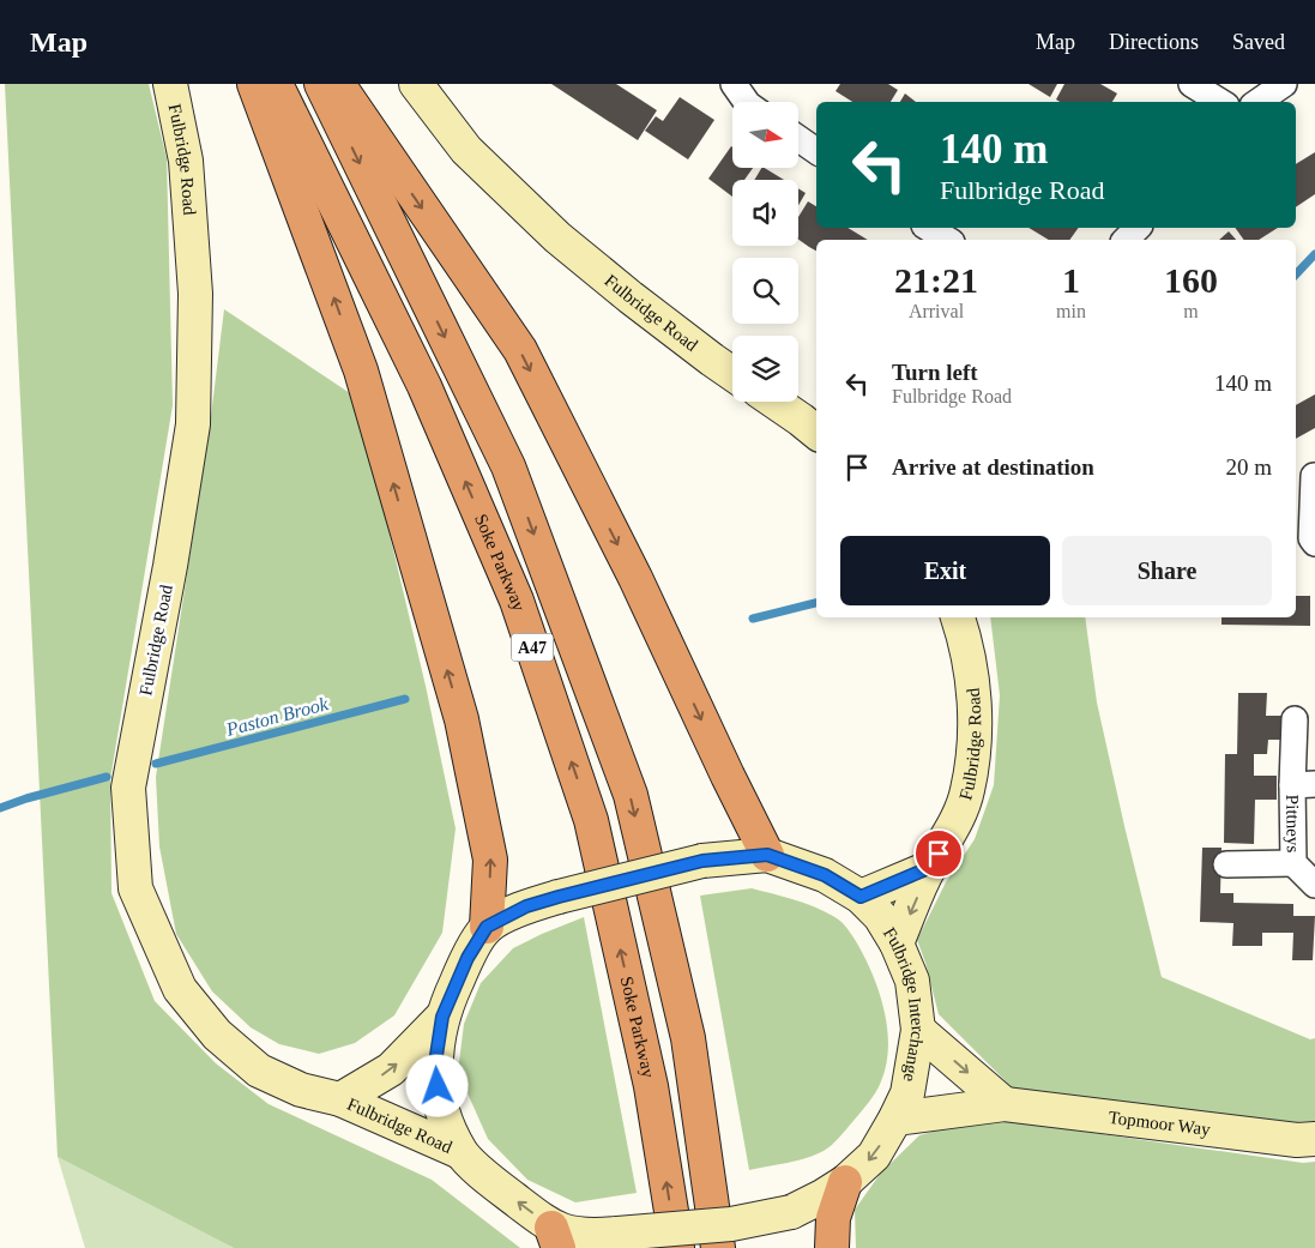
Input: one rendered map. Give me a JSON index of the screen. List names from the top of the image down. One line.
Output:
{"streets":{"highway":["Soke Parkway","A47"],"street":["Fulbridge Road","Pittneys","Fulbridge Interchange","Topmoor Way"]},"crossings":[["Fulbridge Road","Fulbridge Interchange"],["Fulbridge Interchange","Topmoor Way"]],"water":["Paston Brook"],"north":"right","page":{"header":"Map","nav":["Map","Directions","Saved"],"turn":["140 m","Fulbridge Road"],"eta":["21:21","Arrival","1","min","160","m"],"list":[{"name":"Turn left","note":"Fulbridge Road","value":"140 m"},{"name":"Arrive at destination","value":"20 m"}],"buttons":["Exit","Share"]}}
